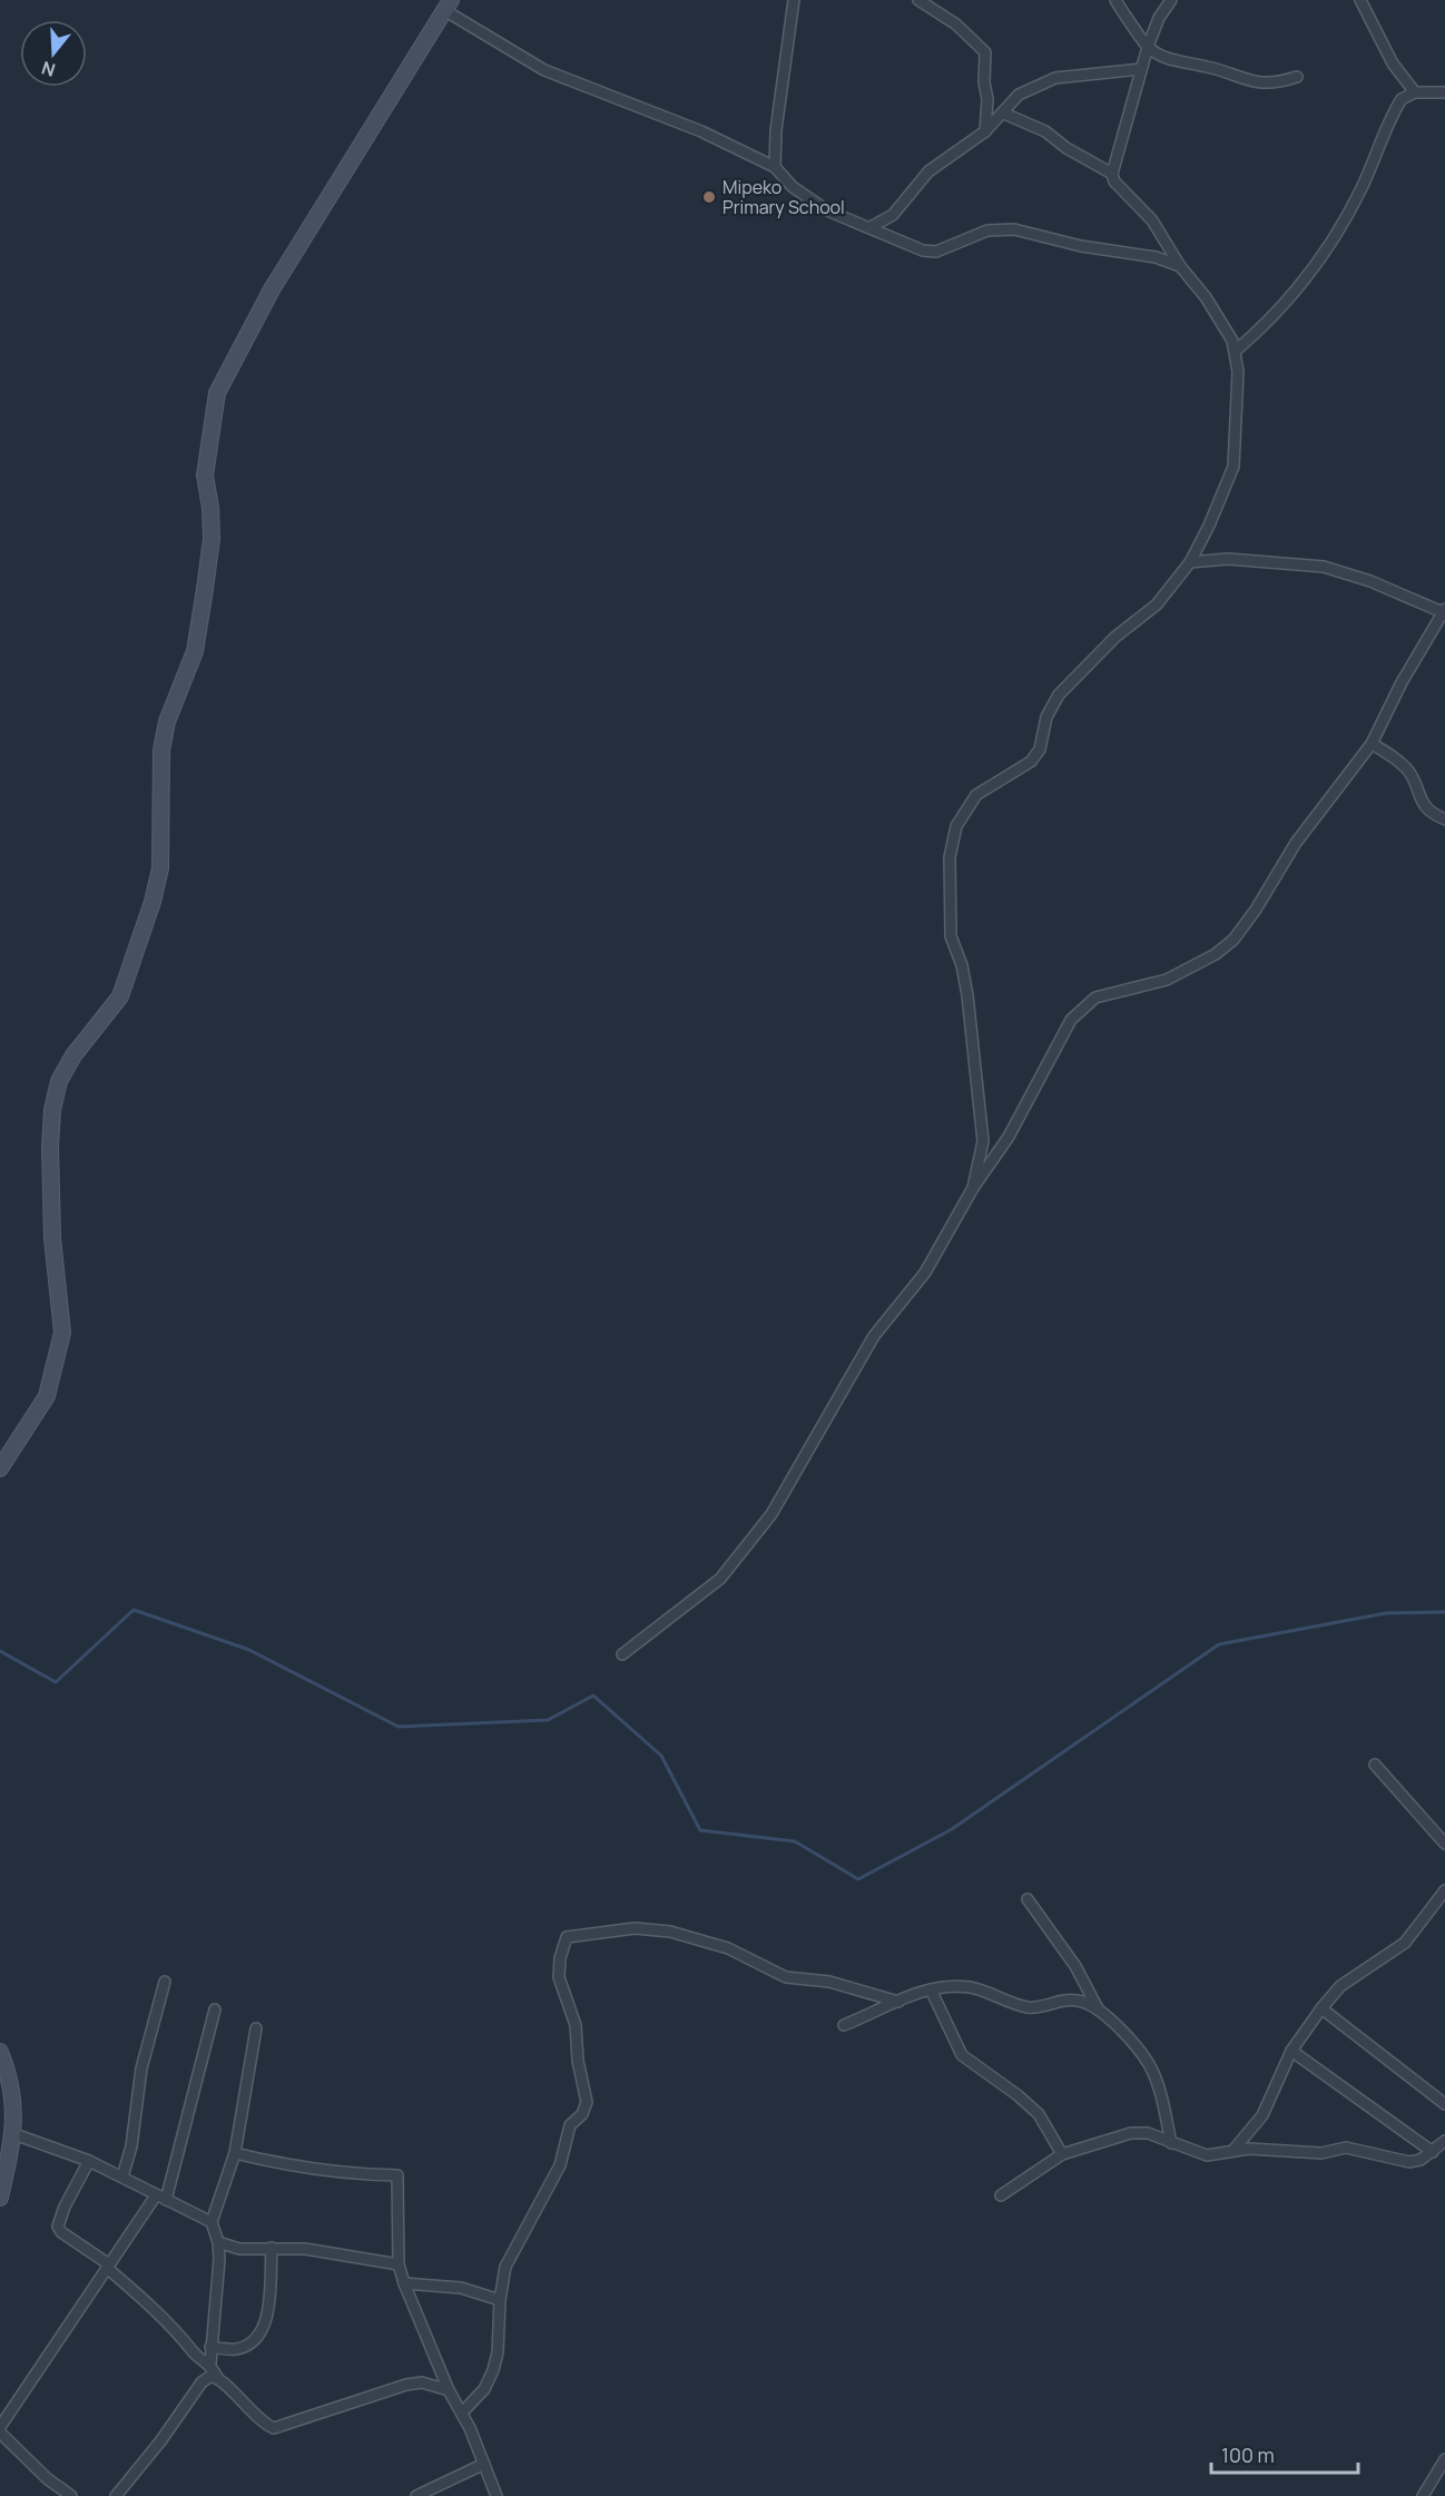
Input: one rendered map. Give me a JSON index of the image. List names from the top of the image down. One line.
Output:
{"places":["Mipeko Primary School"],"scale_bar":"100 m","north":"bottom"}
